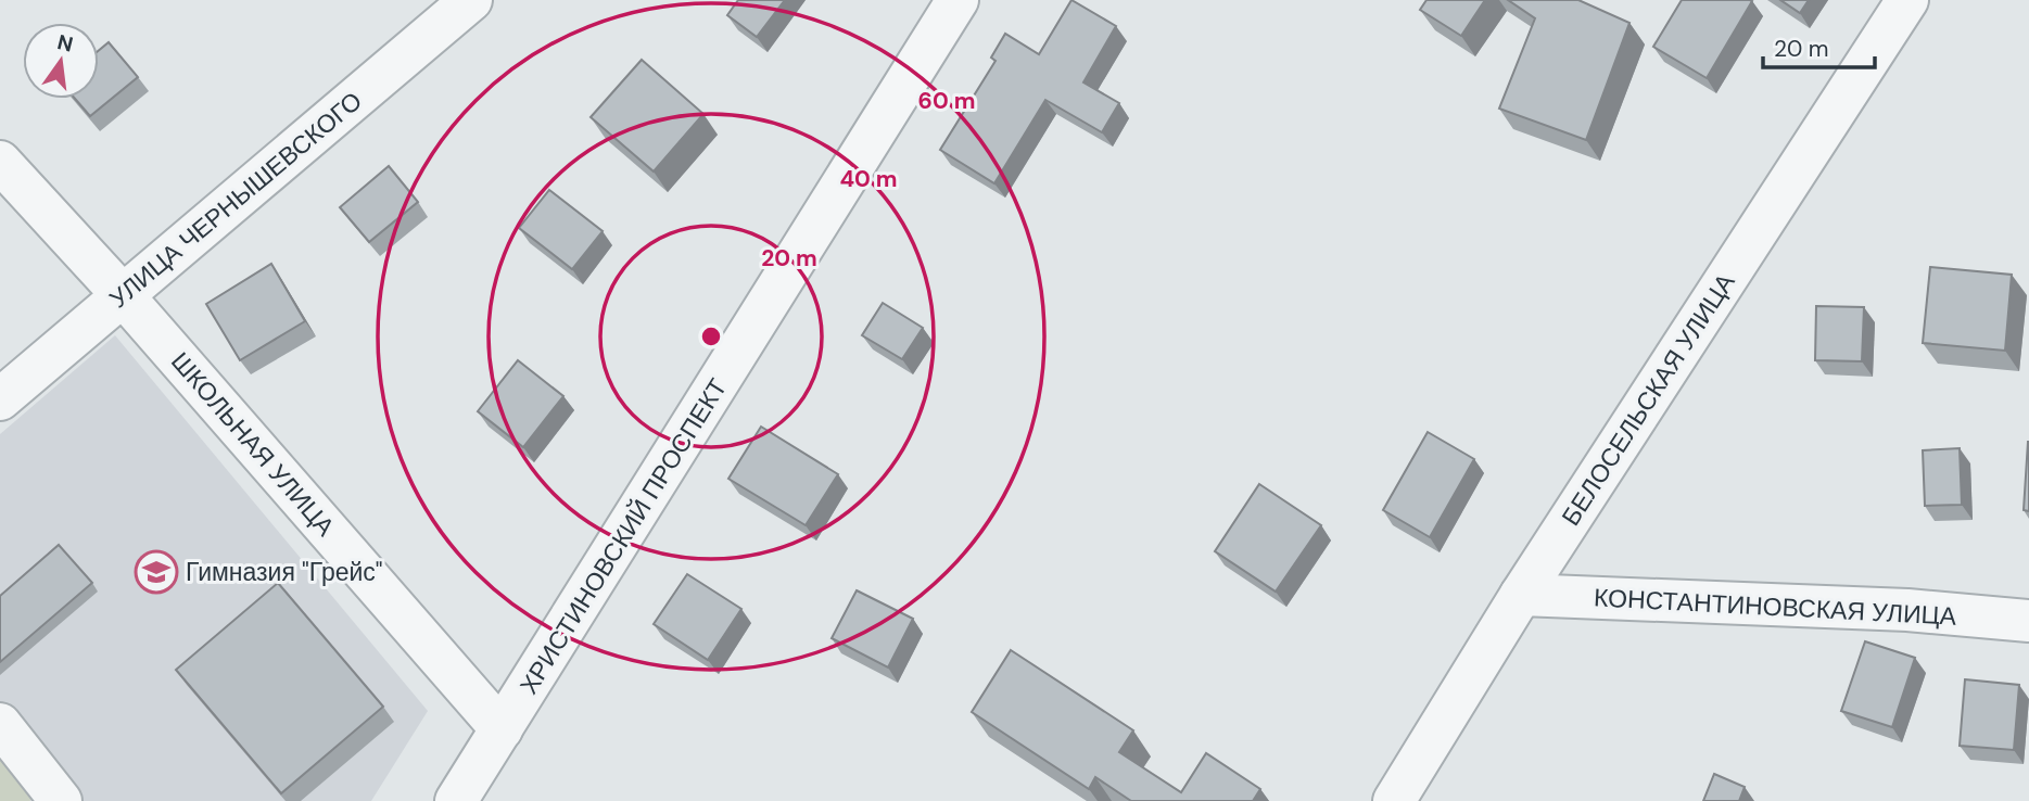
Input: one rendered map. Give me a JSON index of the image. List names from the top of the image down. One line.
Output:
{"streets":{"street":["УЛИЦА ЧЕРНЫШЕВСКОГО","БЕЛОСЕЛЬСКАЯ УЛИЦА","ШКОЛЬНАЯ УЛИЦА","ХРИСТИНОВСКИЙ ПРОСПЕКТ","КОНСТАНТИНОВСКАЯ УЛИЦА"]},"crossings":[["УЛИЦА ЧЕРНЫШЕВСКОГО","ШКОЛЬНАЯ УЛИЦА"],["БЕЛОСЕЛЬСКАЯ УЛИЦА","КОНСТАНТИНОВСКАЯ УЛИЦА"],["ШКОЛЬНАЯ УЛИЦА","ХРИСТИНОВСКИЙ ПРОСПЕКТ"]],"places":{"school or university":["Гимназия \"Грейс\""]},"scale_bar":"20 m","north":"top","rings":["60 m","40 m","20 m"]}
